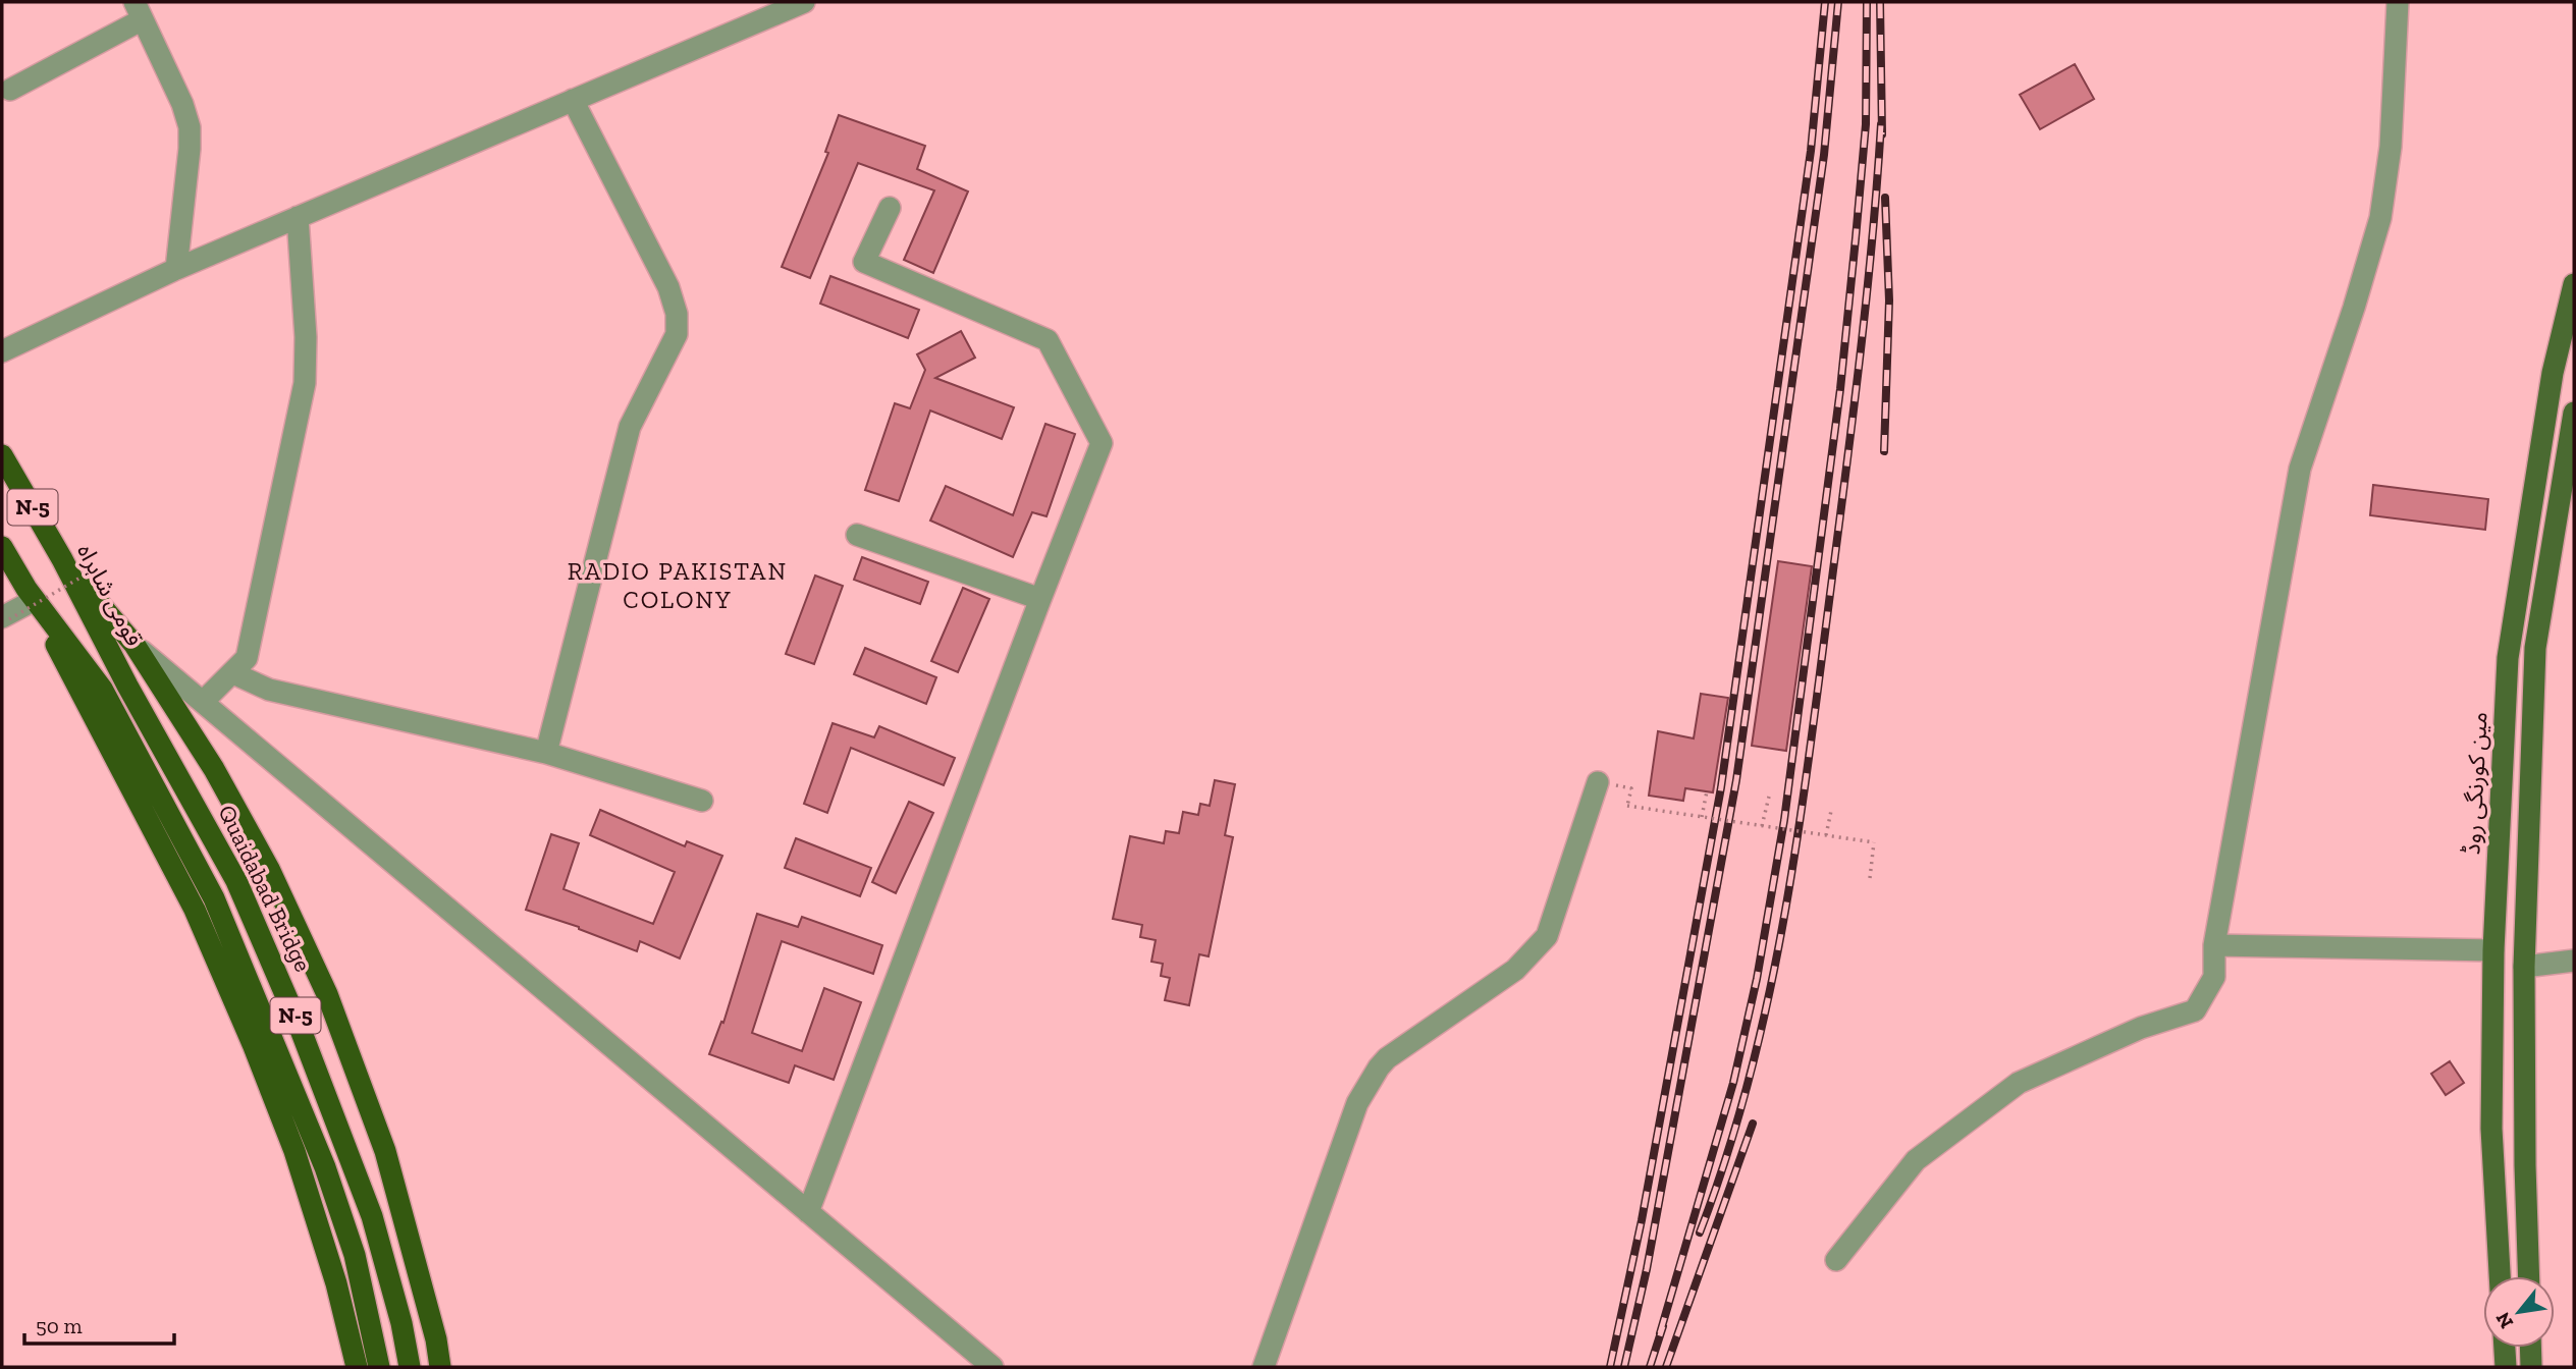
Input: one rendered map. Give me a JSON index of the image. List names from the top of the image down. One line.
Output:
{"streets":{"highway":["N-5","قومی شاہراہ","Quaidabad Bridge"],"main road":["مین کورنگی روڈ"]},"crossings":[["قومی شاہراہ","Quaidabad Bridge"]],"districts":["RADIO PAKISTAN COLONY"],"scale_bar":"50 m","north":"bottom left"}
